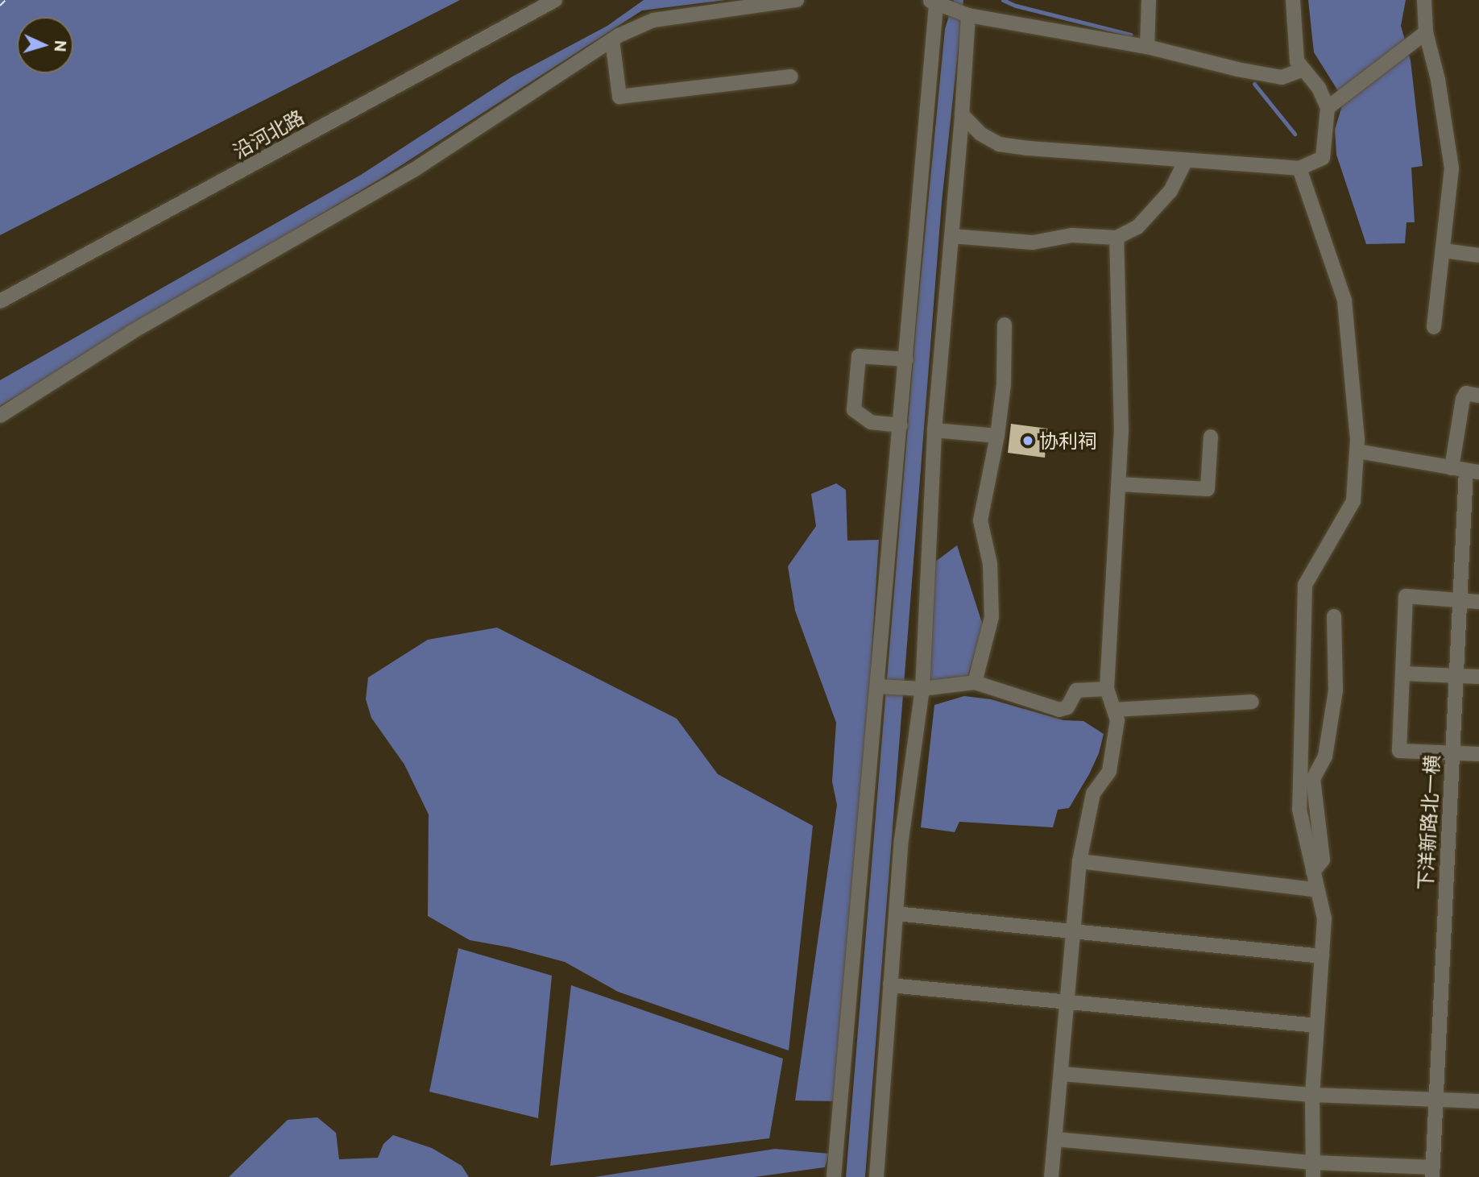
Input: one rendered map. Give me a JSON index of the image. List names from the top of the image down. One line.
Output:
{"streets":{"street":["沿河北路","下洋新路北一横"]},"places":["协利祠"],"north":"right"}
